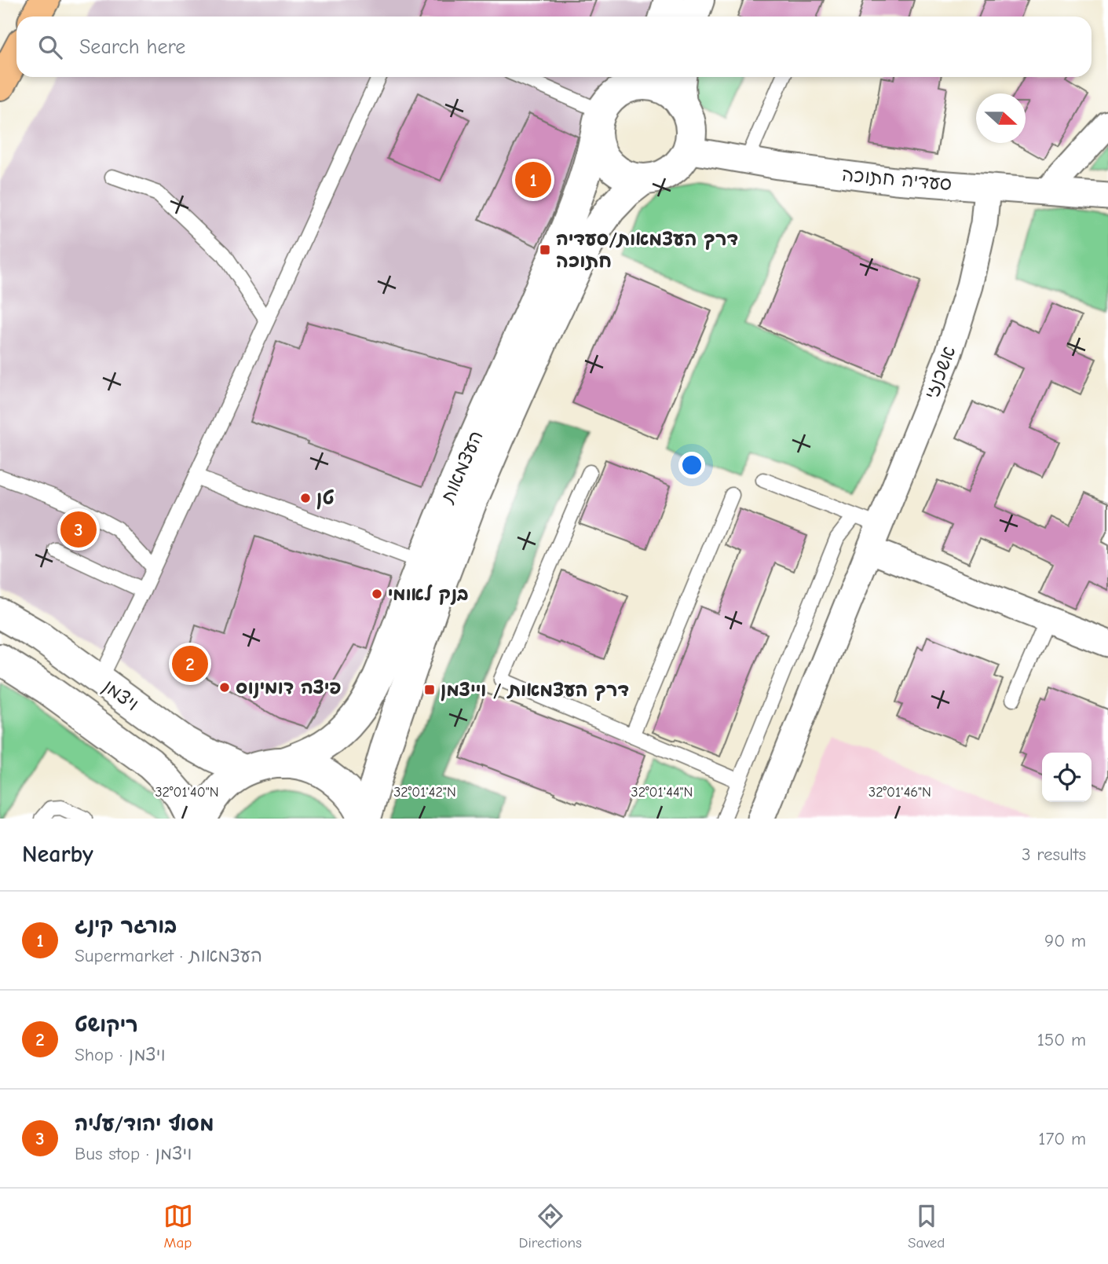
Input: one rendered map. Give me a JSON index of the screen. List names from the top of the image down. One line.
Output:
{"streets":{"street":["סעדיה חתוכה","אשכנזי","העצמאות","ויצמן"]},"crossings":[["סעדיה חתוכה","אשכנזי"],["סעדיה חתוכה","העצמאות"]],"places":{"transit":["דרך העצמאות/סעדיה חתוכה","דרך העצמאות / וייצמן"],"other":["טן","בנק לאומי","פיצה דומינוס"]},"north":"right","page":{"search":"Search here","pins":["1","3","2"],"heading":["Nearby","3 results"],"list":[{"mark":"1","name":"בורגר קינג","note":"Supermarket · העצמאות","value":"90 m"},{"mark":"2","name":"ריקושט","note":"Shop · ויצמן","value":"150 m"},{"mark":"3","name":"מסוף יהוד/עליה","note":"Bus stop · ויצמן","value":"170 m"}],"nav":["Map","Directions","Saved"]},"coordinates":["32°01'40\"N","32°01'42\"N","32°01'44\"N","32°01'46\"N"]}
